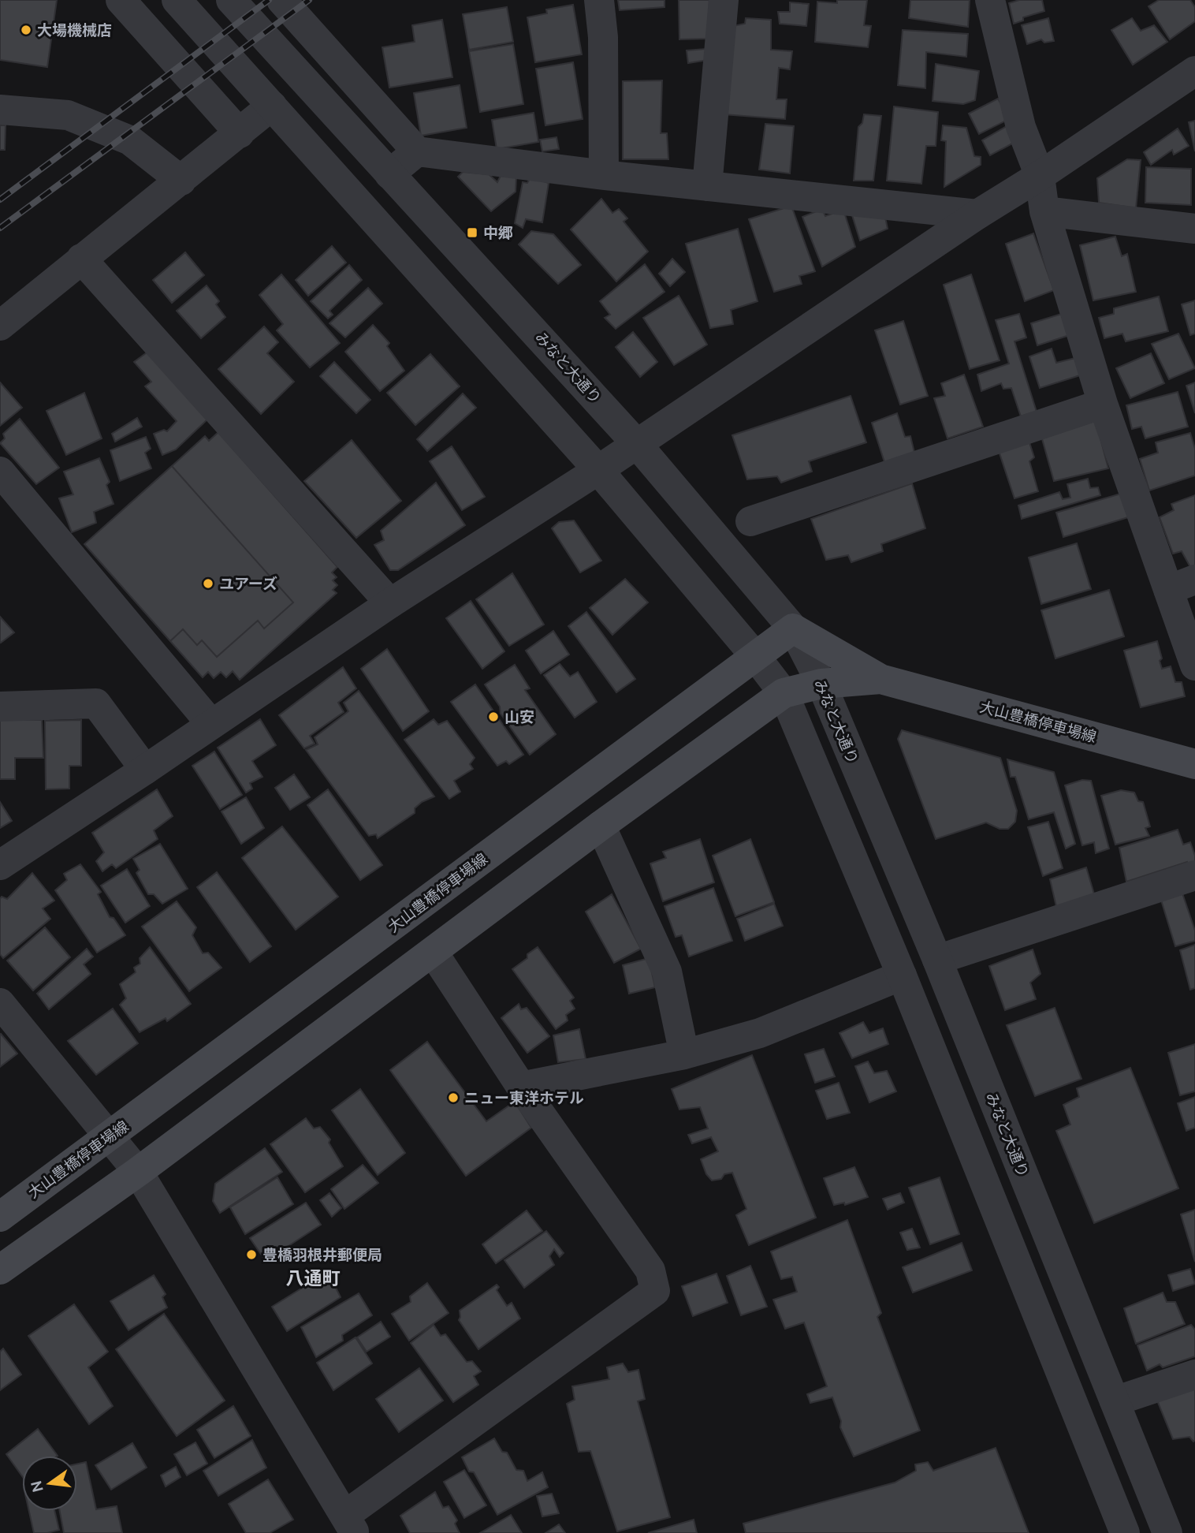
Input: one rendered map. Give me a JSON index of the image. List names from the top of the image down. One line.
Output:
{"streets":{"main road":["大山豊橋停車場線"],"street":["みなと大通り"]},"crossings":[["みなと大通り","大山豊橋停車場線"]],"districts":["八通町"],"places":{"other":["大場機械店","ユアーズ","山安","ニュー東洋ホテル","豊橋羽根井郵便局"],"transit":["中郷"]},"north":"left"}
